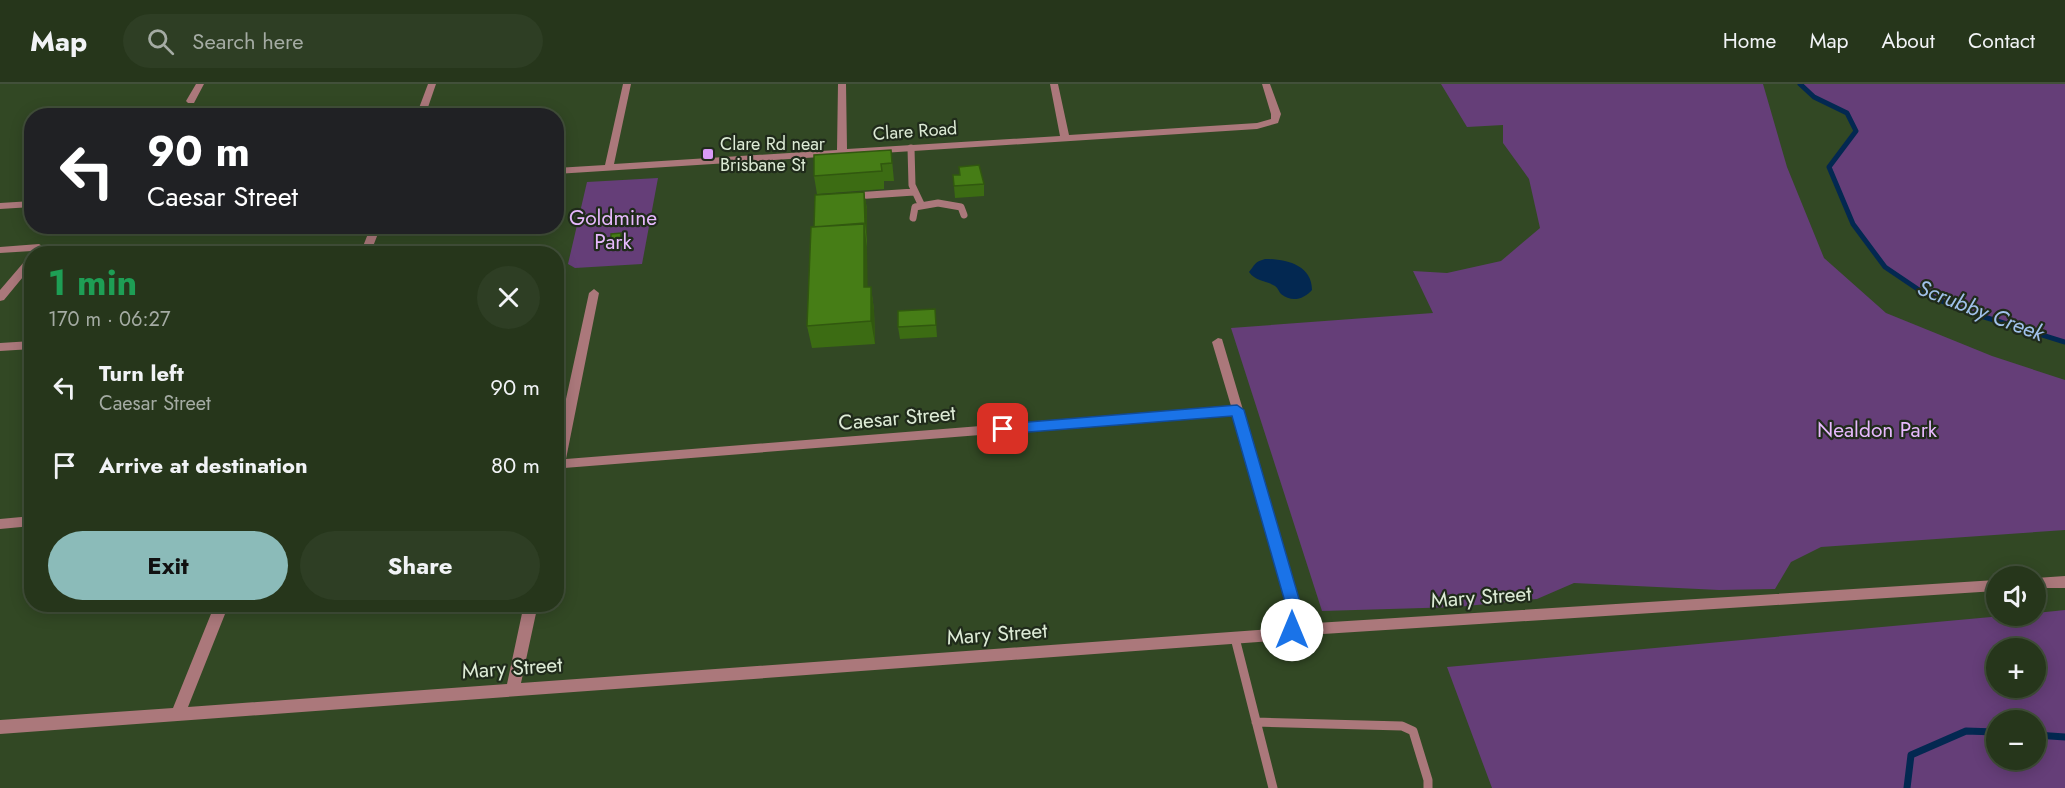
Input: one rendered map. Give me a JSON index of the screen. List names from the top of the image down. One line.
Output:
{"streets":{"street":["Clare Road","Caesar Street","Mary Street"]},"water":["Scrubby Creek"],"parks":["Goldmine Park","Nealdon Park"],"places":{"transit":["Clare Rd near Brisbane St"]},"page":{"header":"Map","search":"Search here","nav":["Home","Map","About","Contact"],"turn":["90 m","Caesar Street"],"heading":["1 min","170 m · 06:27"],"list":[{"name":"Turn left","note":"Caesar Street","value":"90 m"},{"name":"Arrive at destination","value":"80 m"}],"buttons":["Exit","Share"],"map_buttons":["+","−"]}}
